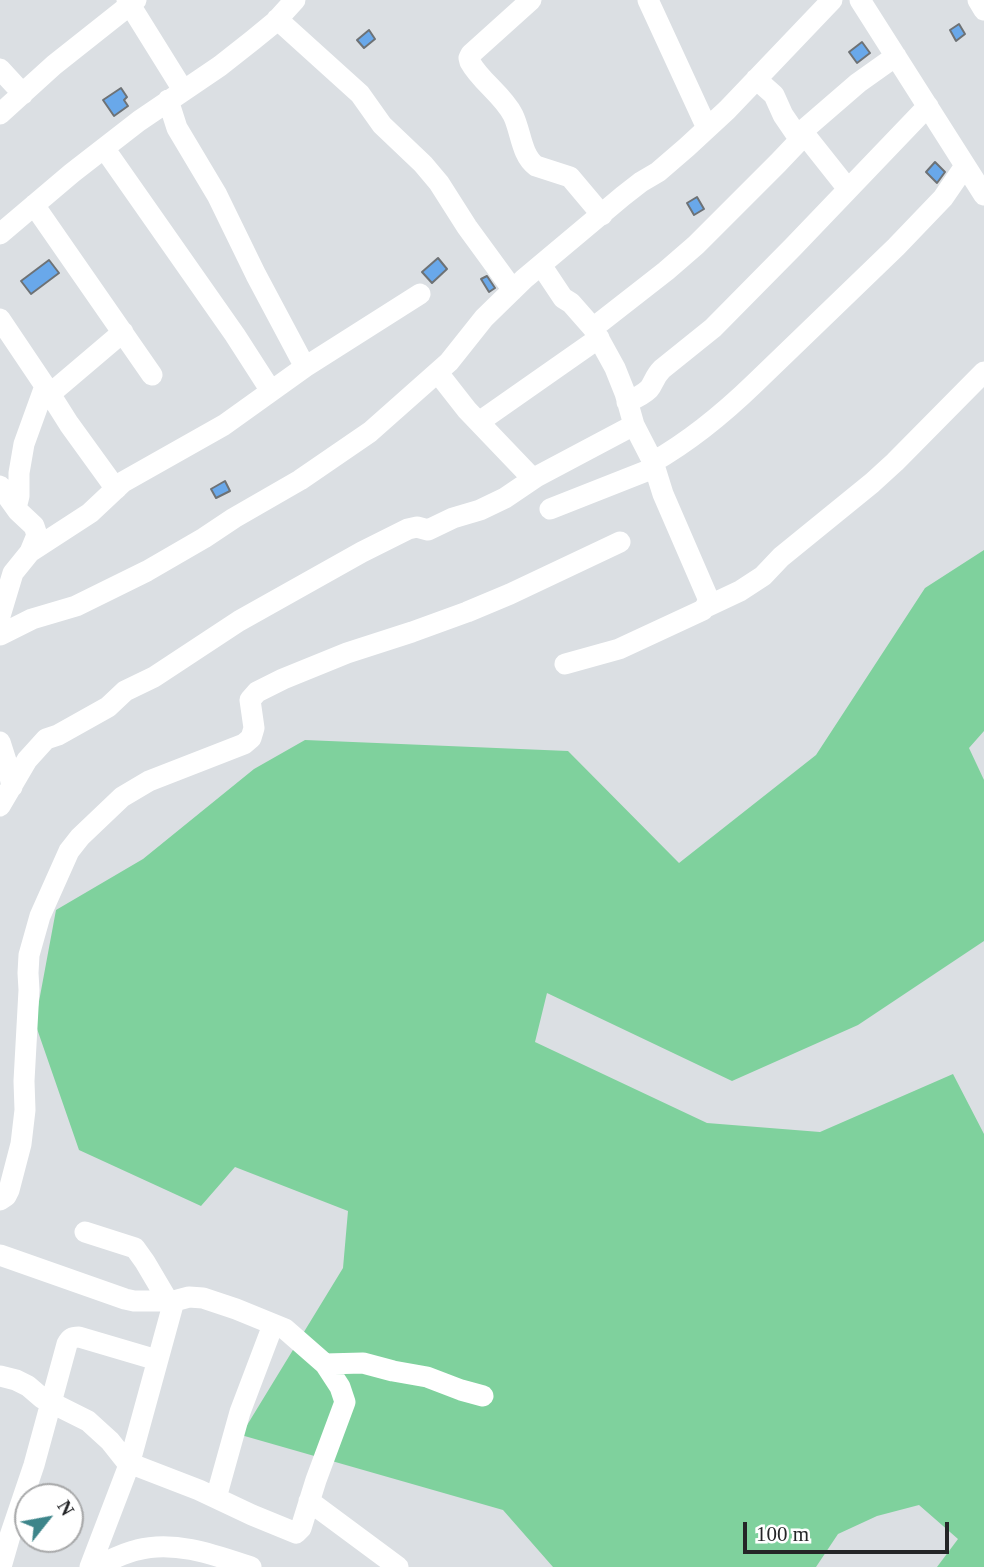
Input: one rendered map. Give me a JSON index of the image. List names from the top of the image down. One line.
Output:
{"scale_bar":"100 m","north":"top right"}
